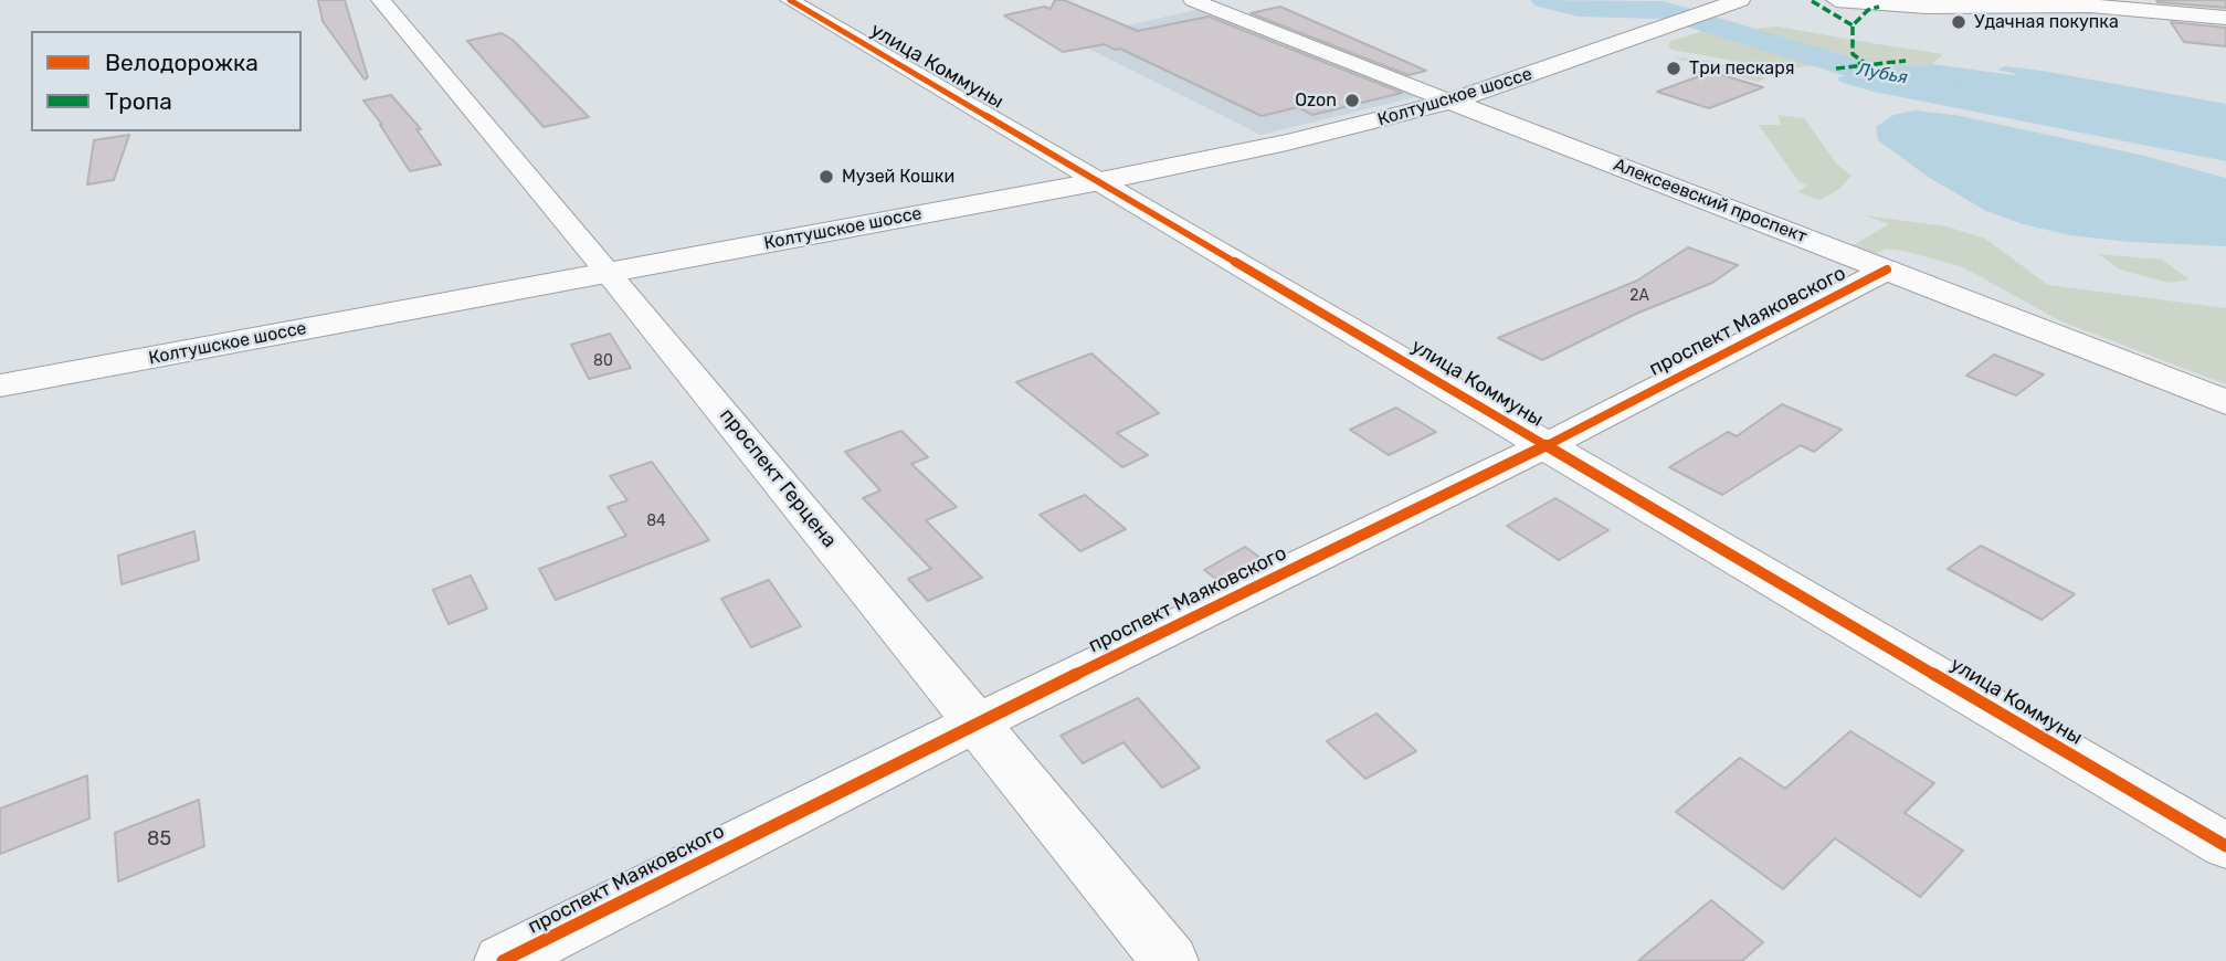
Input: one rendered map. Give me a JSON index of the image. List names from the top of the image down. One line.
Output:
{"streets":{"main road":["Колтушское шоссе","Алексеевский проспект"],"street":["улица Коммуны","проспект Маяковского","проспект Герцена"]},"crossings":[["улица Коммуны","Колтушское шоссе"],["улица Коммуны","проспект Маяковского"],["Колтушское шоссе","Алексеевский проспект"],["Колтушское шоссе","проспект Герцена"],["Алексеевский проспект","проспект Маяковского"],["проспект Маяковского","проспект Герцена"]],"water":["Лубья"],"places":["Удачная покупка","Три пескаря","Ozon","Музей Кошки"],"house_numbers":["2А","80","84","85"],"legend":["Велодорожка","Тропа"]}
